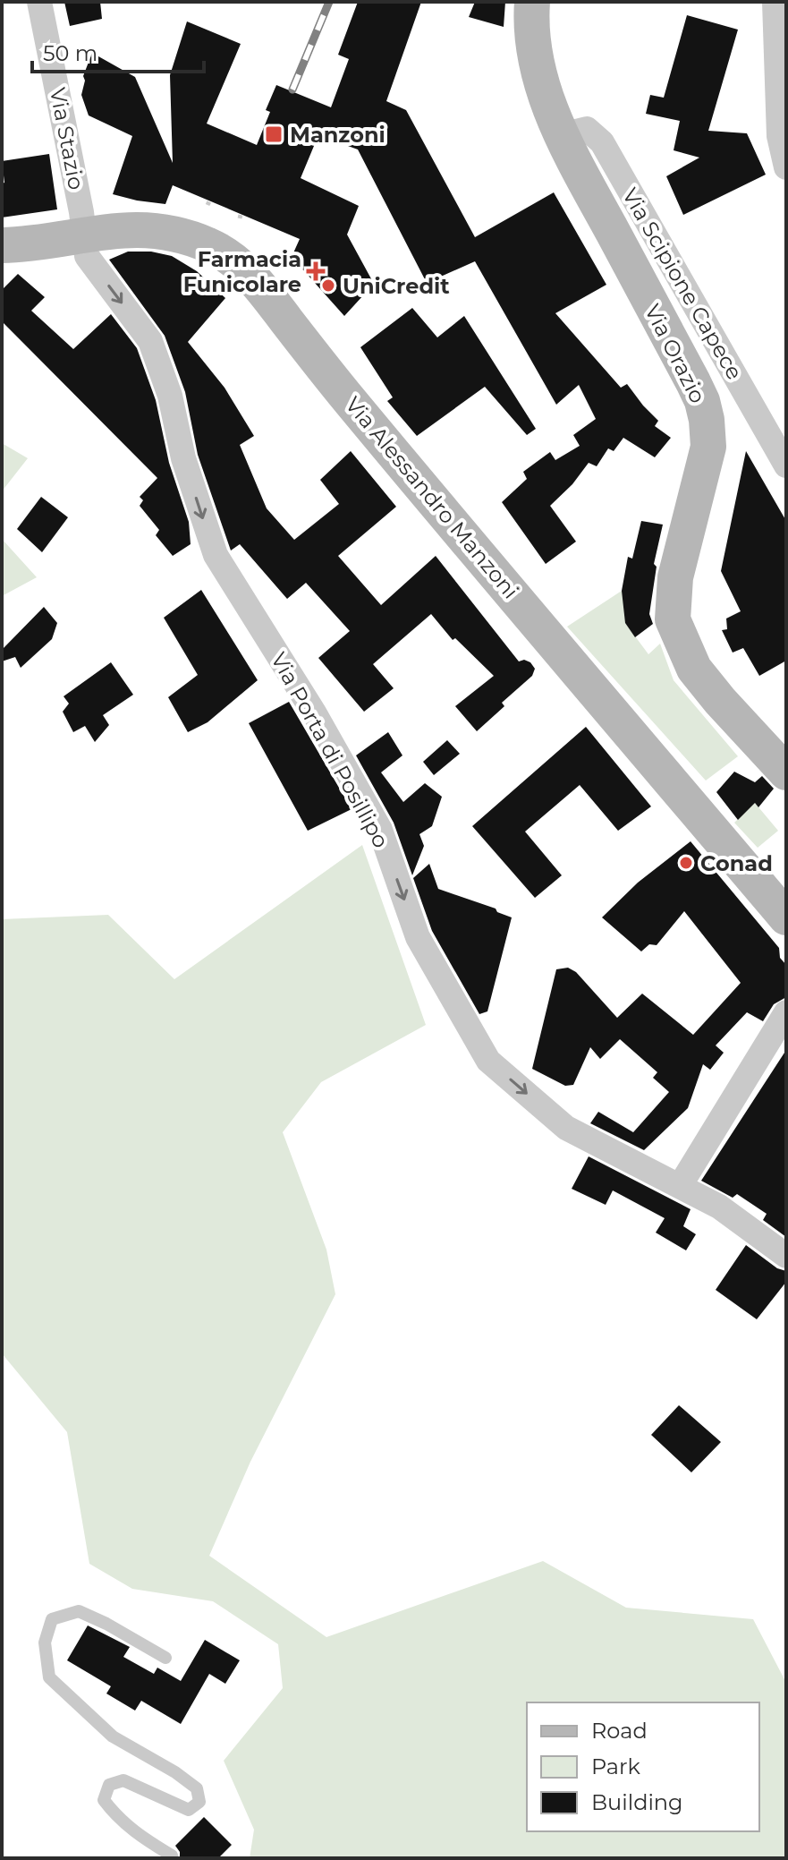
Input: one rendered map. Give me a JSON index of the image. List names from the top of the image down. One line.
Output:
{"streets":{"street":["Via Stazio","Via Scipione Capece","Via Orazio","Via Alessandro Manzoni","Via Porta di Posillipo"]},"crossings":[["Via Stazio","Via Alessandro Manzoni"],["Via Stazio","Via Porta di Posillipo"],["Via Scipione Capece","Via Orazio"],["Via Alessandro Manzoni","Via Porta di Posillipo"]],"one_way":["Via Porta di Posillipo"],"places":{"transit":["Manzoni"],"health":["Farmacia Funicolare"],"other":["UniCredit","Conad"]},"legend":["Road","Park","Building"],"scale_bar":"50 m"}
